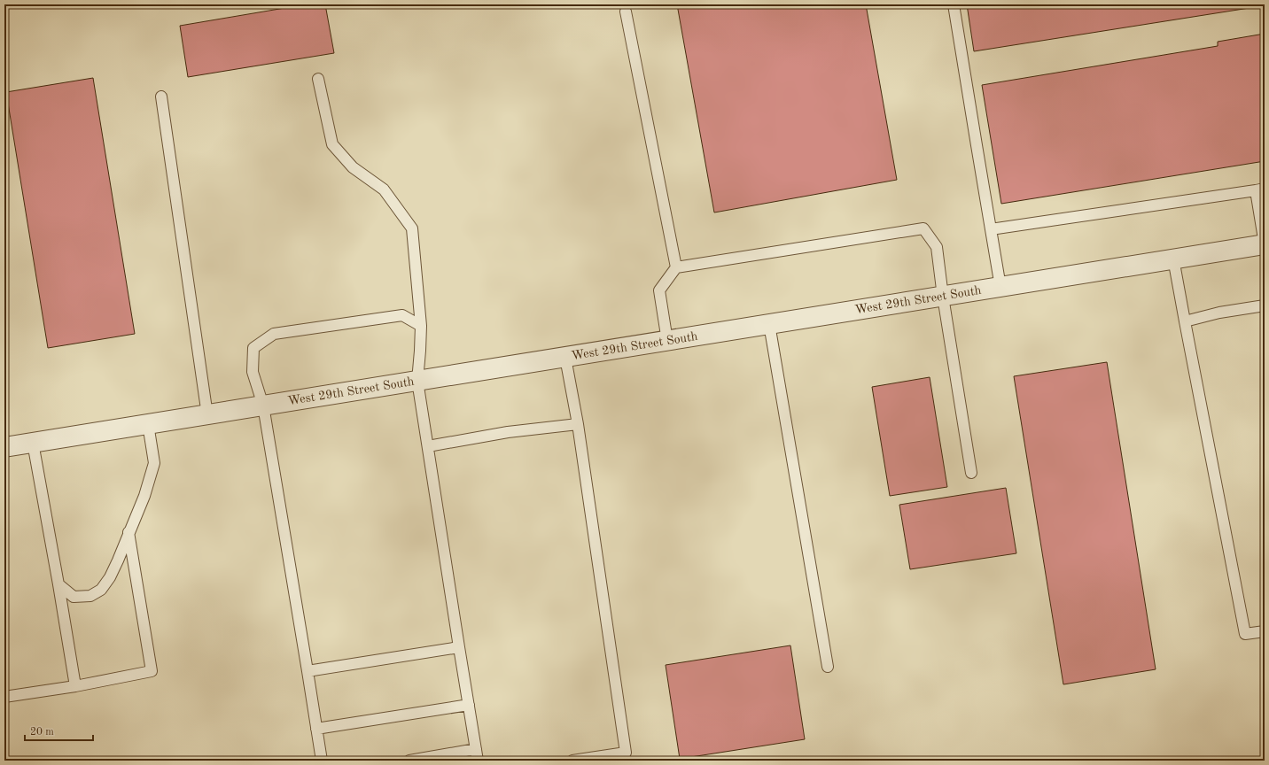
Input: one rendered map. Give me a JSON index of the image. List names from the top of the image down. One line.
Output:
{"streets":{"street":["West 29th Street South"]},"scale_bar":"20 m"}
